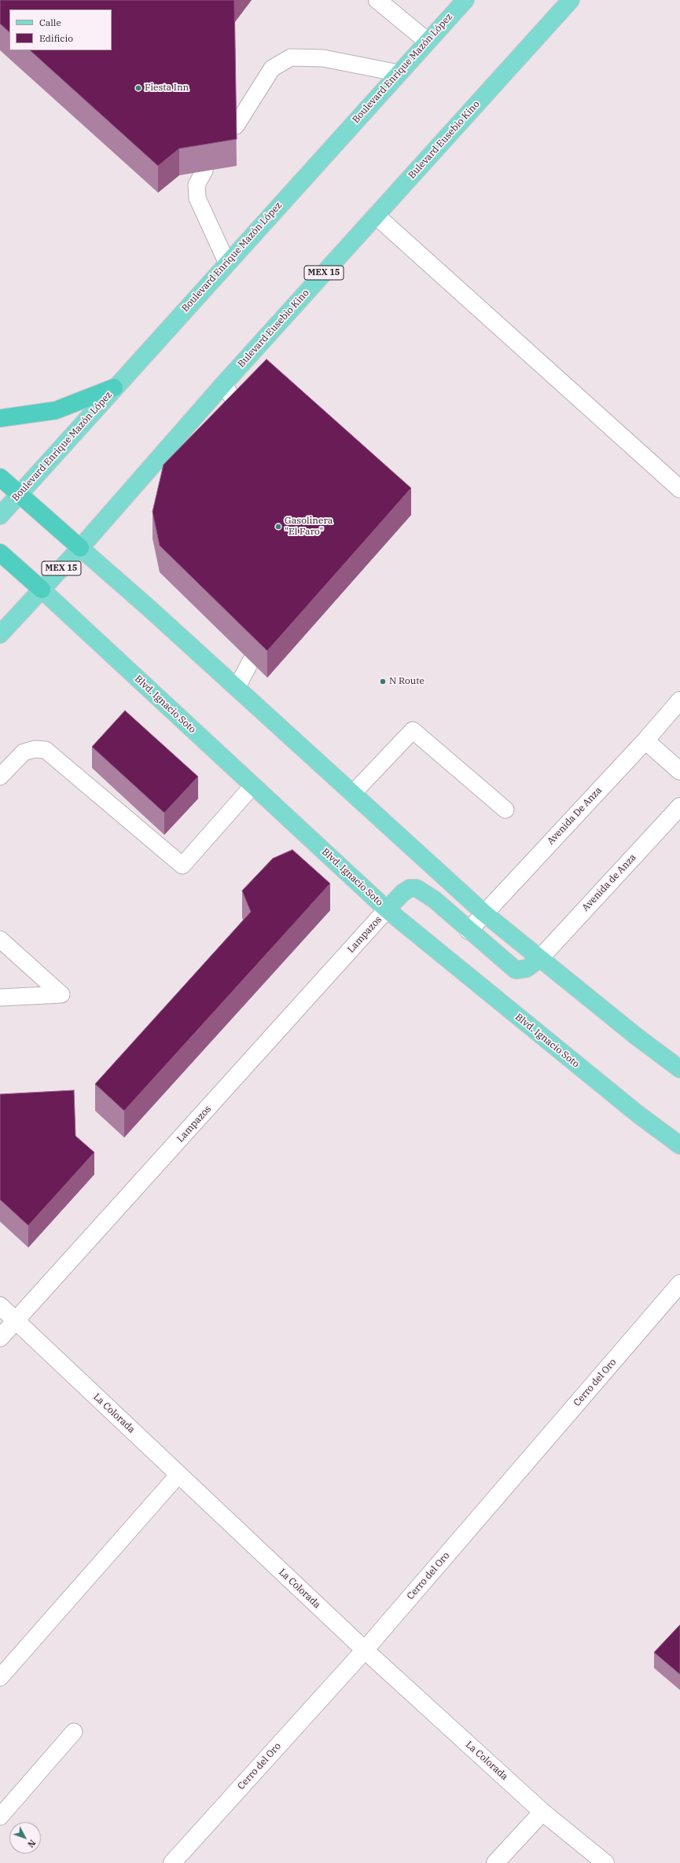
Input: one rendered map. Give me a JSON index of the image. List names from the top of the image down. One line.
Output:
{"streets":{"main road":["Boulevard Enrique Mazón López","Bulevard Eusebio Kino","MEX 15","Blvd. Ignacio Soto"],"street":["Avenida De Anza","Avenida de Anza","Lampazos","Cerro del Oro","La Colorada"]},"crossings":[["Bulevard Eusebio Kino","MEX 15"],["Bulevard Eusebio Kino","Blvd. Ignacio Soto"],["MEX 15","Blvd. Ignacio Soto"],["Blvd. Ignacio Soto","Lampazos"],["Lampazos","La Colorada"],["Cerro del Oro","La Colorada"]],"places":["Fiesta Inn","Gasolinera \"El Faro\"","N Route"],"legend":["Calle","Edificio"],"north":"bottom right"}
